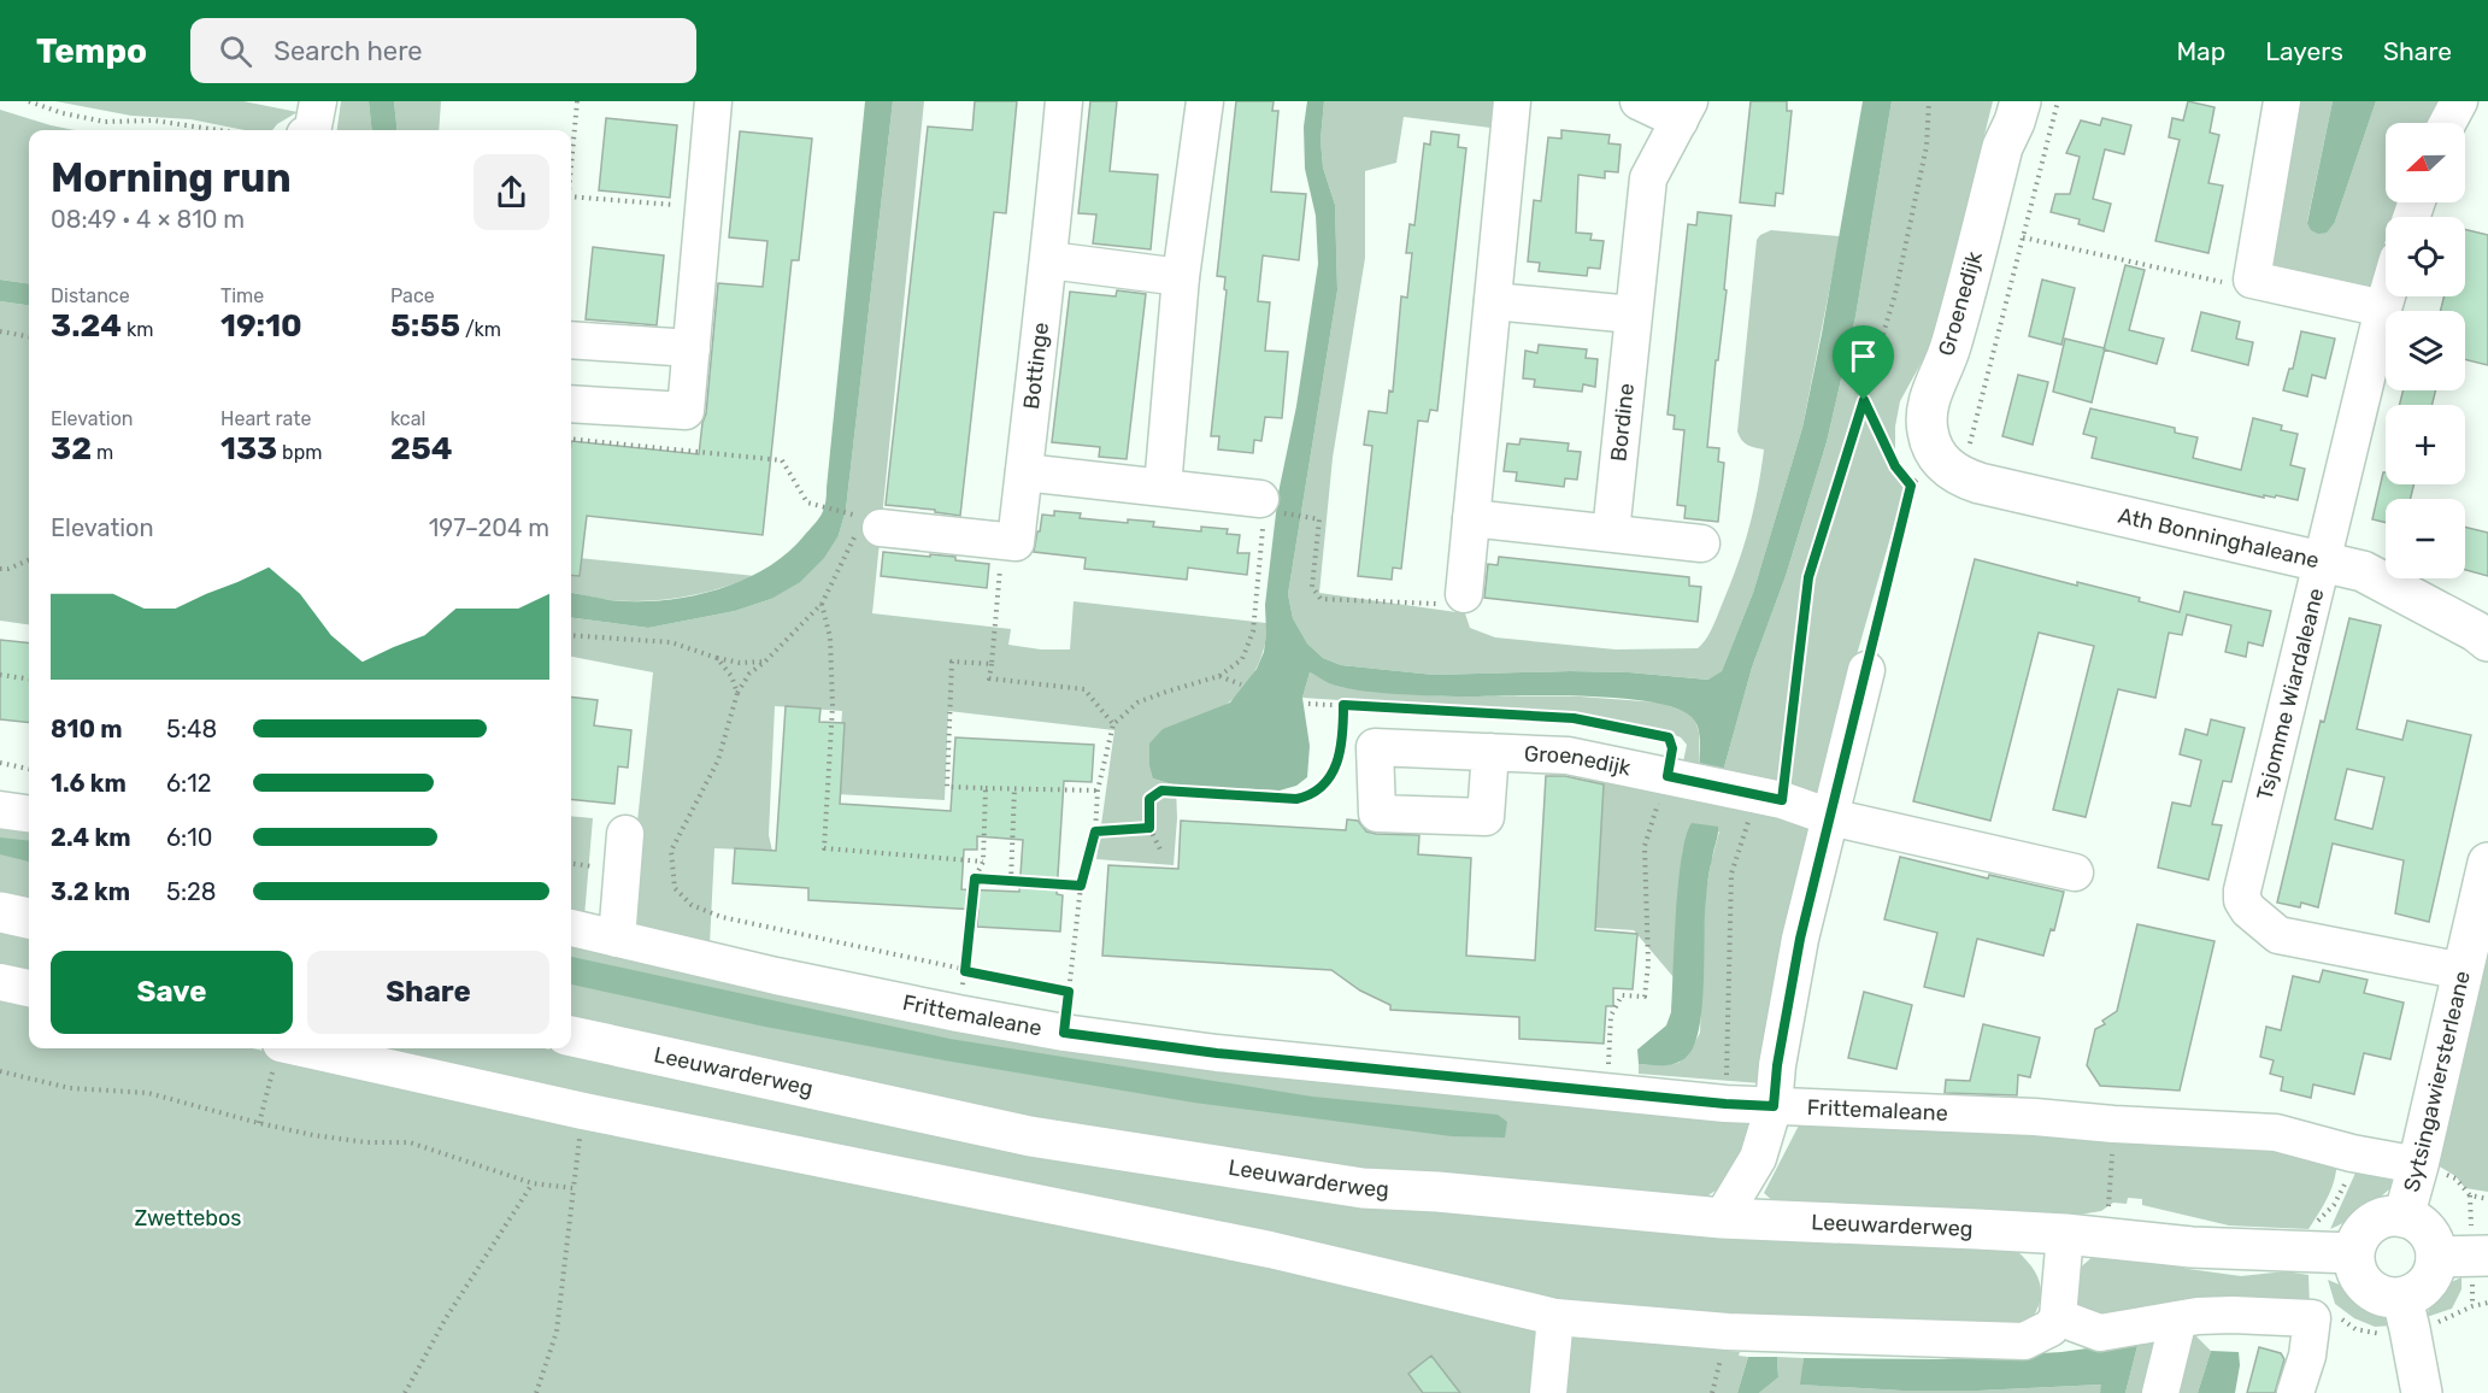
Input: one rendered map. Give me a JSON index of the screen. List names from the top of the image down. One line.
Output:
{"streets":{"main road":["Groenedijk","Ath Bonninghaleane","Leeuwarderweg","Sytsingawiersterleane"],"street":["Bottinge","Bordine","Tsjomme Wiardaleane","Frittemaleane"]},"crossings":[["Groenedijk","Ath Bonninghaleane"],["Ath Bonninghaleane","Tsjomme Wiardaleane"],["Tsjomme Wiardaleane","Sytsingawiersterleane"],["Frittemaleane","Sytsingawiersterleane"],["Leeuwarderweg","Sytsingawiersterleane"]],"parks":["Zwettebos"],"north":"left","page":{"header":"Tempo","search":"Search here","nav":["Map","Layers","Share"],"map_buttons":["+","−"],"heading":["Morning run","08:49 · 4 × 810 m"],"stats":[["Distance","3.24 km"],["Time","19:10"],["Pace","5:55 /km"],["Elevation","32 m"],["Heart rate","133 bpm"],["kcal","254"]],"chart":["Elevation","197–204 m"],"list":[{"name":"810 m","note":"5:48"},{"name":"1.6 km","note":"6:12"},{"name":"2.4 km","note":"6:10"},{"name":"3.2 km","note":"5:28"}],"buttons":["Save","Share"]}}
